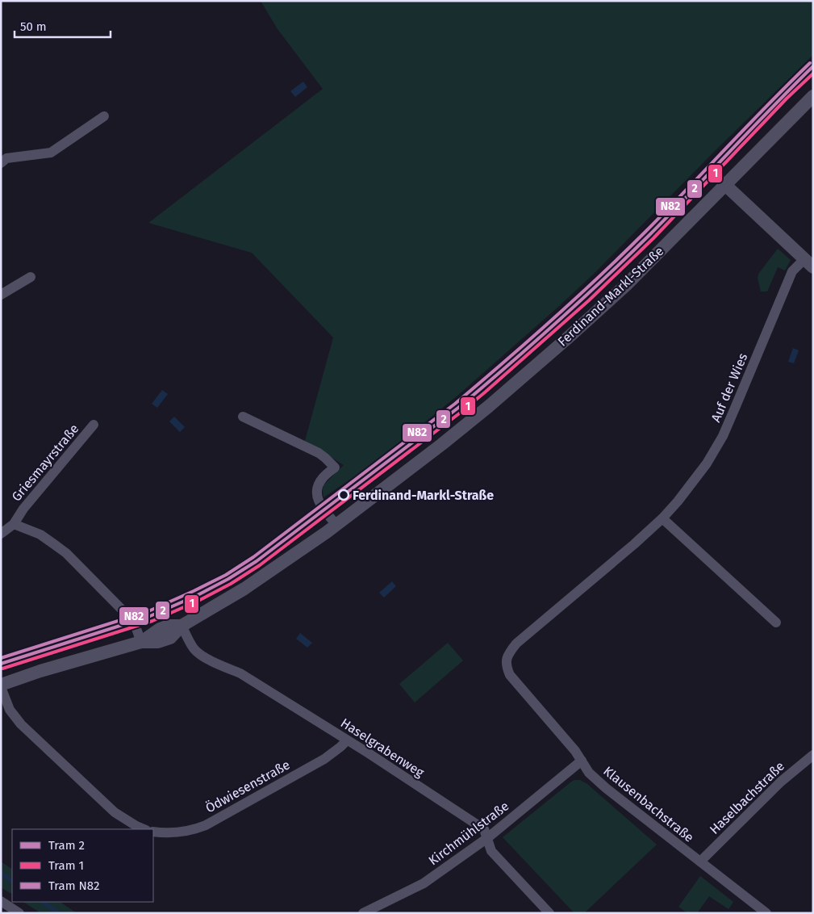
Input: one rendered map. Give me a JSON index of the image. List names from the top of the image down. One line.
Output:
{"streets":{"street":["Ferdinand-Markl-Straße","Auf der Wies","Griesmayrstraße","Haselgrabenweg","Ödwiesenstraße","Haselbachstraße","Klausenbachstraße","Kirchmühlstraße"]},"crossings":[["Ferdinand-Markl-Straße","Haselgrabenweg"],["Auf der Wies","Klausenbachstraße"],["Haselgrabenweg","Ödwiesenstraße"],["Haselgrabenweg","Kirchmühlstraße"],["Haselbachstraße","Klausenbachstraße"],["Klausenbachstraße","Kirchmühlstraße"]],"places":["Ferdinand-Markl-Straße"],"lines":["tram line N82","tram line 2","tram line 1"],"legend":["Tram 2","Tram 1","Tram N82"],"scale_bar":"50 m"}
